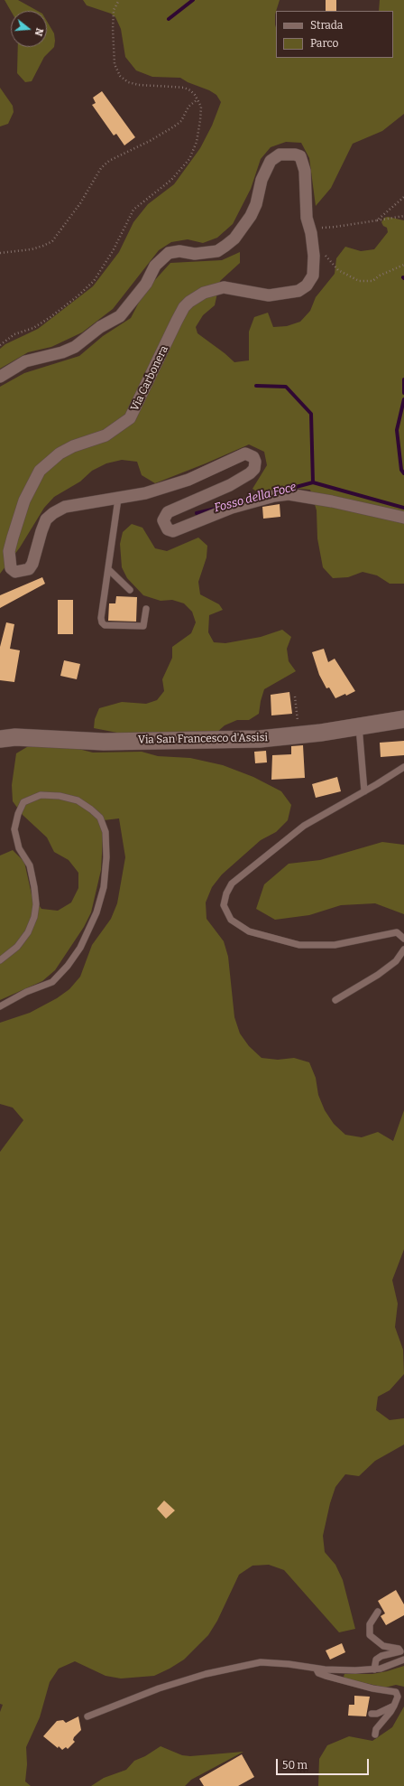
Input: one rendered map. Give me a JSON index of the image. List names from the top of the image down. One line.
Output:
{"streets":{"main road":["Via San Francesco d'Assisi"],"street":["Via Carbonera"]},"water":["Fosso della Foce"],"legend":["Strada","Parco"],"scale_bar":"50 m","north":"right"}
